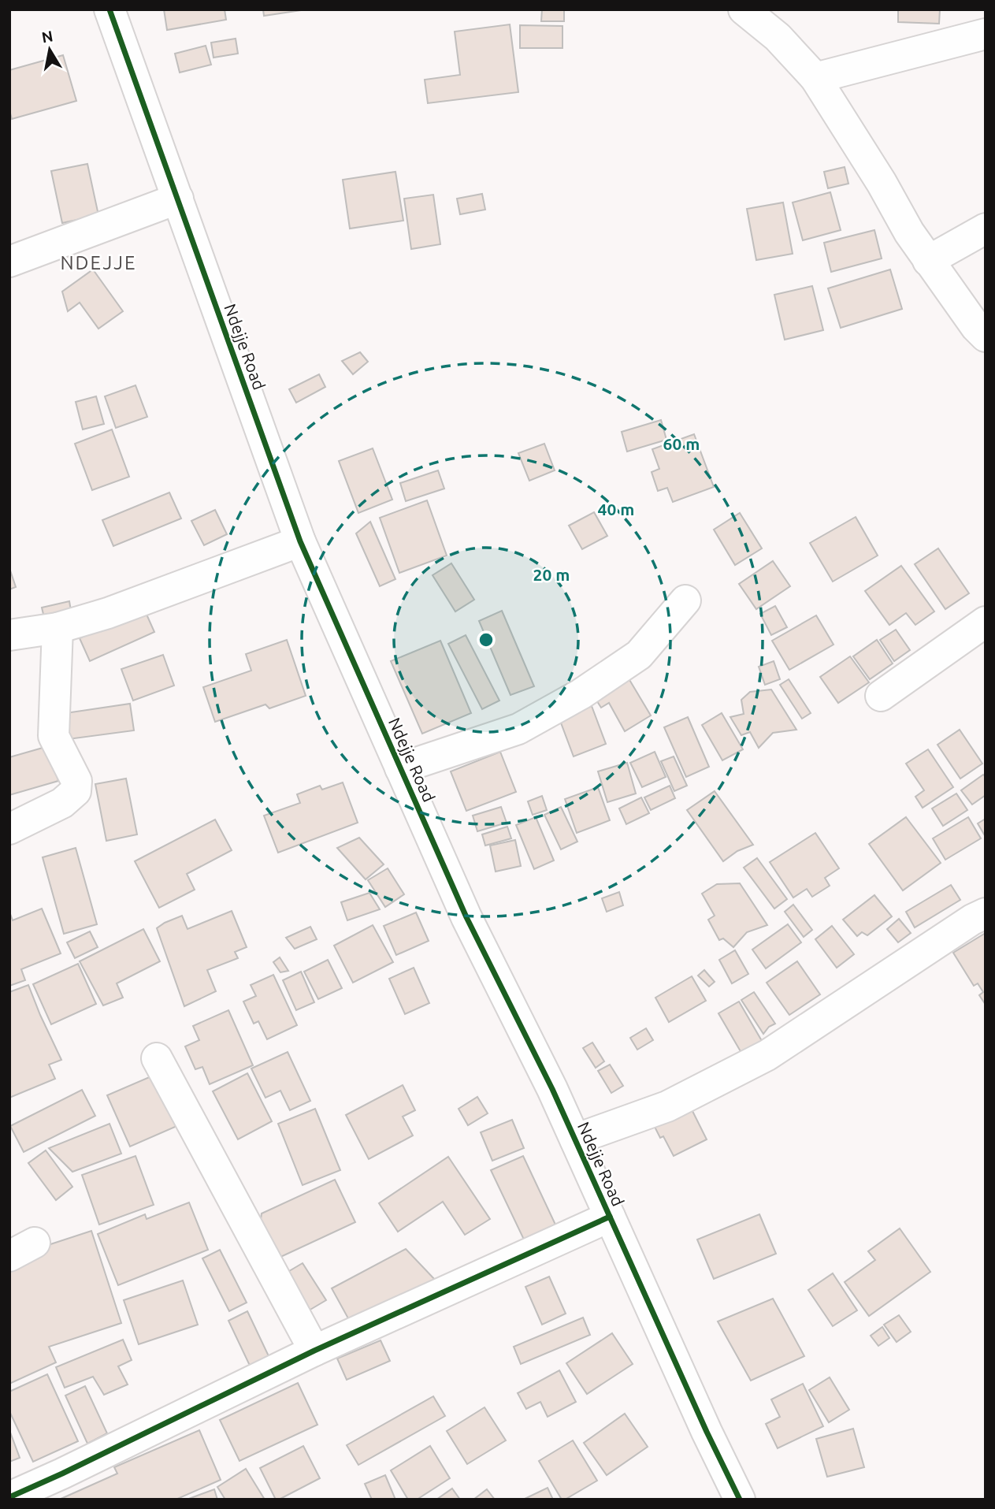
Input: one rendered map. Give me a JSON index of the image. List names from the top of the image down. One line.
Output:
{"streets":{"street":["Ndejje Road"]},"districts":["NDEJJE"],"north":"top","rings":["60 m","40 m","20 m"]}
